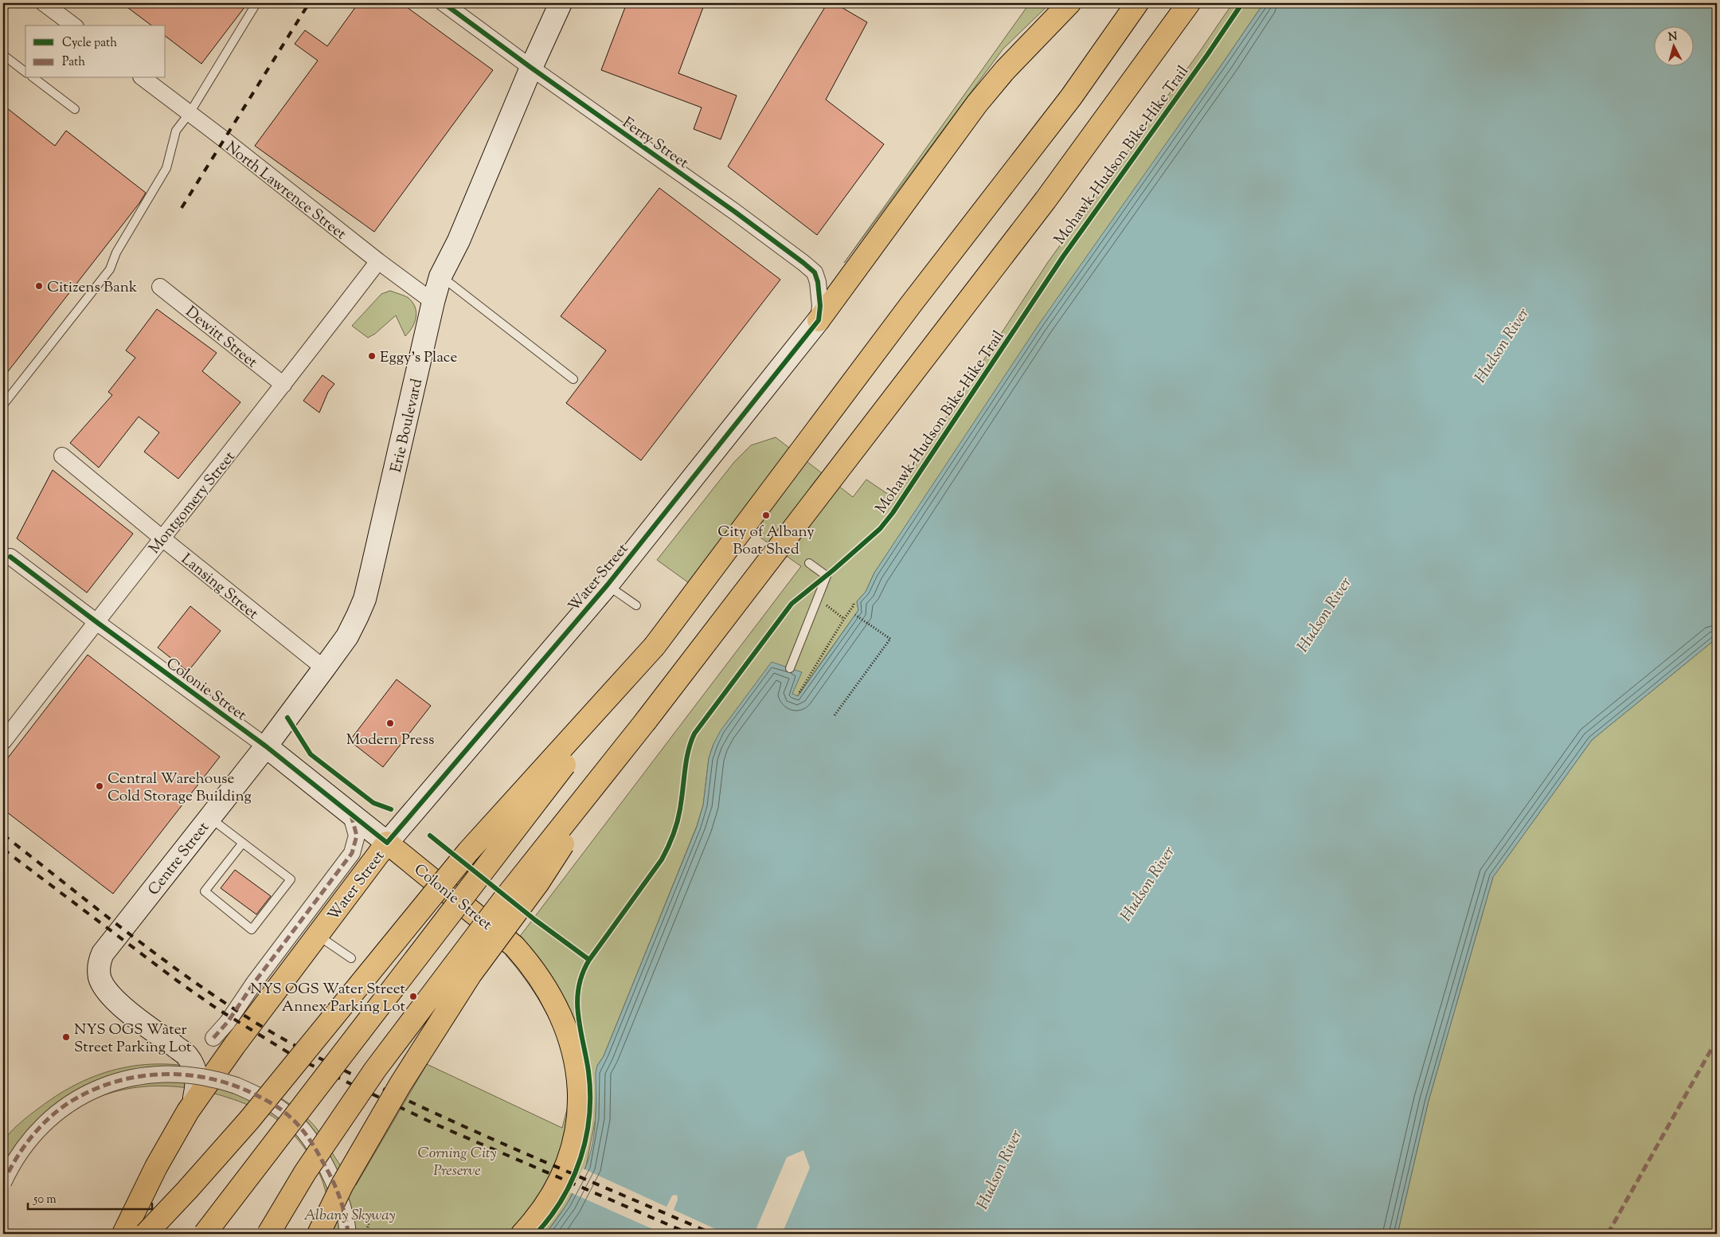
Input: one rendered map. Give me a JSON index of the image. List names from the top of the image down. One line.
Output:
{"streets":{"main road":["Water Street","Colonie Street"],"street":["Ferry Street","North Lawrence Street","Dewitt Street","Erie Boulevard","Montgomery Street","Lansing Street","Centre Street"],"cycle path":["Mohawk-Hudson Bike-Hike Trail"]},"crossings":[["Ferry Street","Erie Boulevard"],["Ferry Street","Water Street"],["North Lawrence Street","Erie Boulevard"],["North Lawrence Street","Montgomery Street"],["Dewitt Street","Montgomery Street"],["Erie Boulevard","Lansing Street"],["Erie Boulevard","Colonie Street"],["Erie Boulevard","Centre Street"],["Montgomery Street","Lansing Street"],["Montgomery Street","Colonie Street"],["Water Street","Colonie Street"],["Water Street","Centre Street"],["Colonie Street","Centre Street"]],"water":["Hudson River"],"parks":["Corning City Preserve","Albany Skyway"],"places":["Citizens Bank","Eggy's Place","City of Albany Boat Shed","Modern Press","Central Warehouse Cold Storage Building","NYS OGS Water Street Annex Parking Lot","NYS OGS Water Street Parking Lot"],"legend":["Cycle path","Path"],"scale_bar":"50 m","north":"top"}
